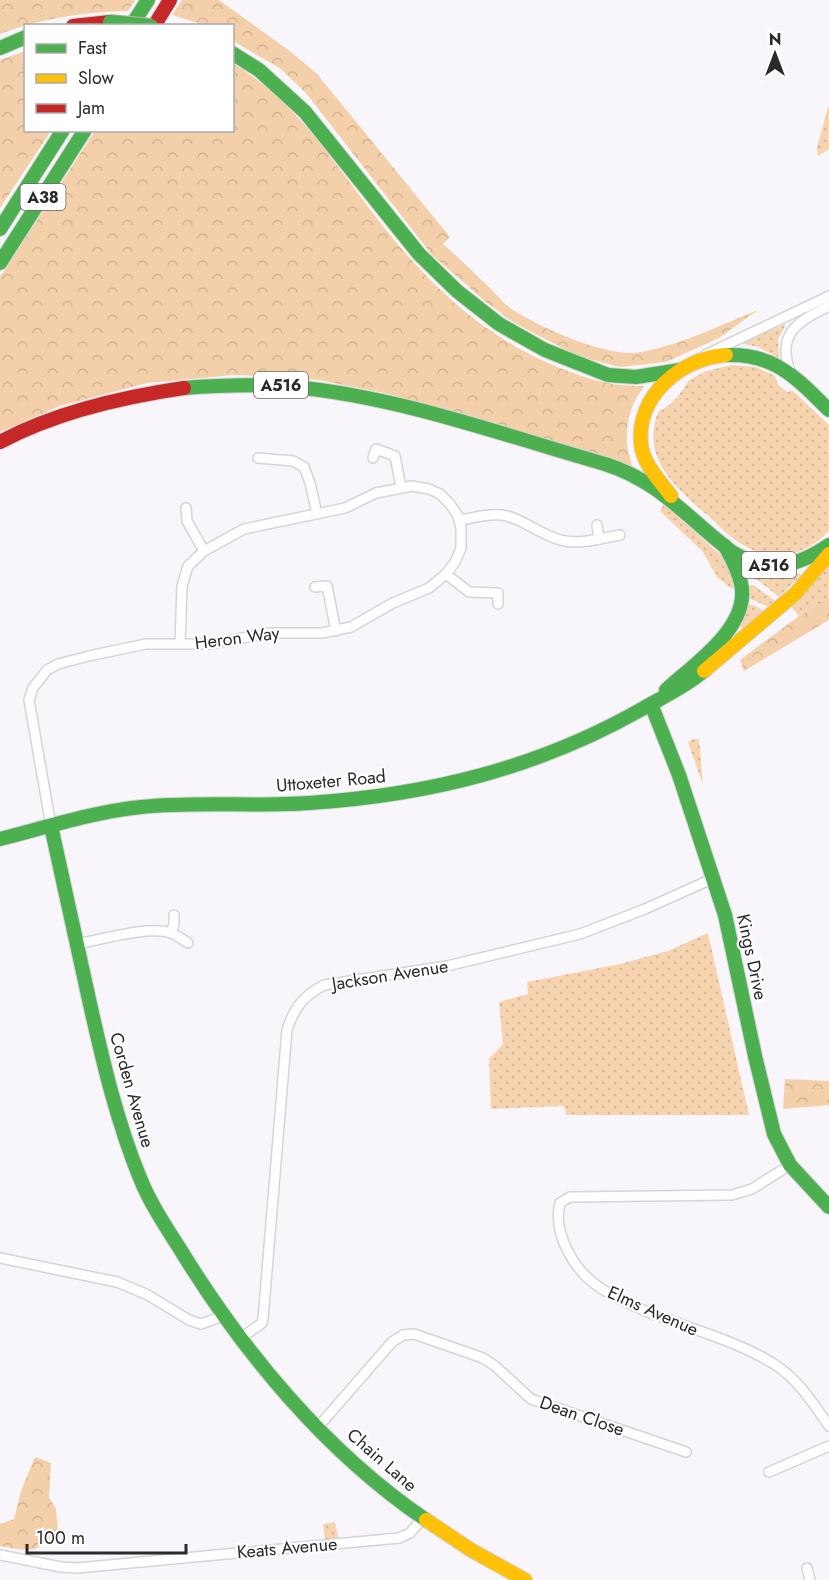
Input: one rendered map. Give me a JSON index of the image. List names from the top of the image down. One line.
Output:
{"streets":{"main road":["A38","A516","Uttoxeter Road","Kings Drive","Corden Avenue","Chain Lane"],"street":["Heron Way","Jackson Avenue","Elms Avenue","Dean Close","Keats Avenue"]},"crossings":[["Heron Way","Uttoxeter Road"],["Heron Way","Corden Avenue"],["Uttoxeter Road","Kings Drive"],["Uttoxeter Road","Corden Avenue"],["Kings Drive","Jackson Avenue"],["Kings Drive","Elms Avenue"],["Jackson Avenue","Corden Avenue"],["Jackson Avenue","Chain Lane"],["Corden Avenue","Chain Lane"],["Dean Close","Chain Lane"],["Chain Lane","Keats Avenue"]],"legend":["Fast","Slow","Jam"],"scale_bar":"100 m","north":"top"}
